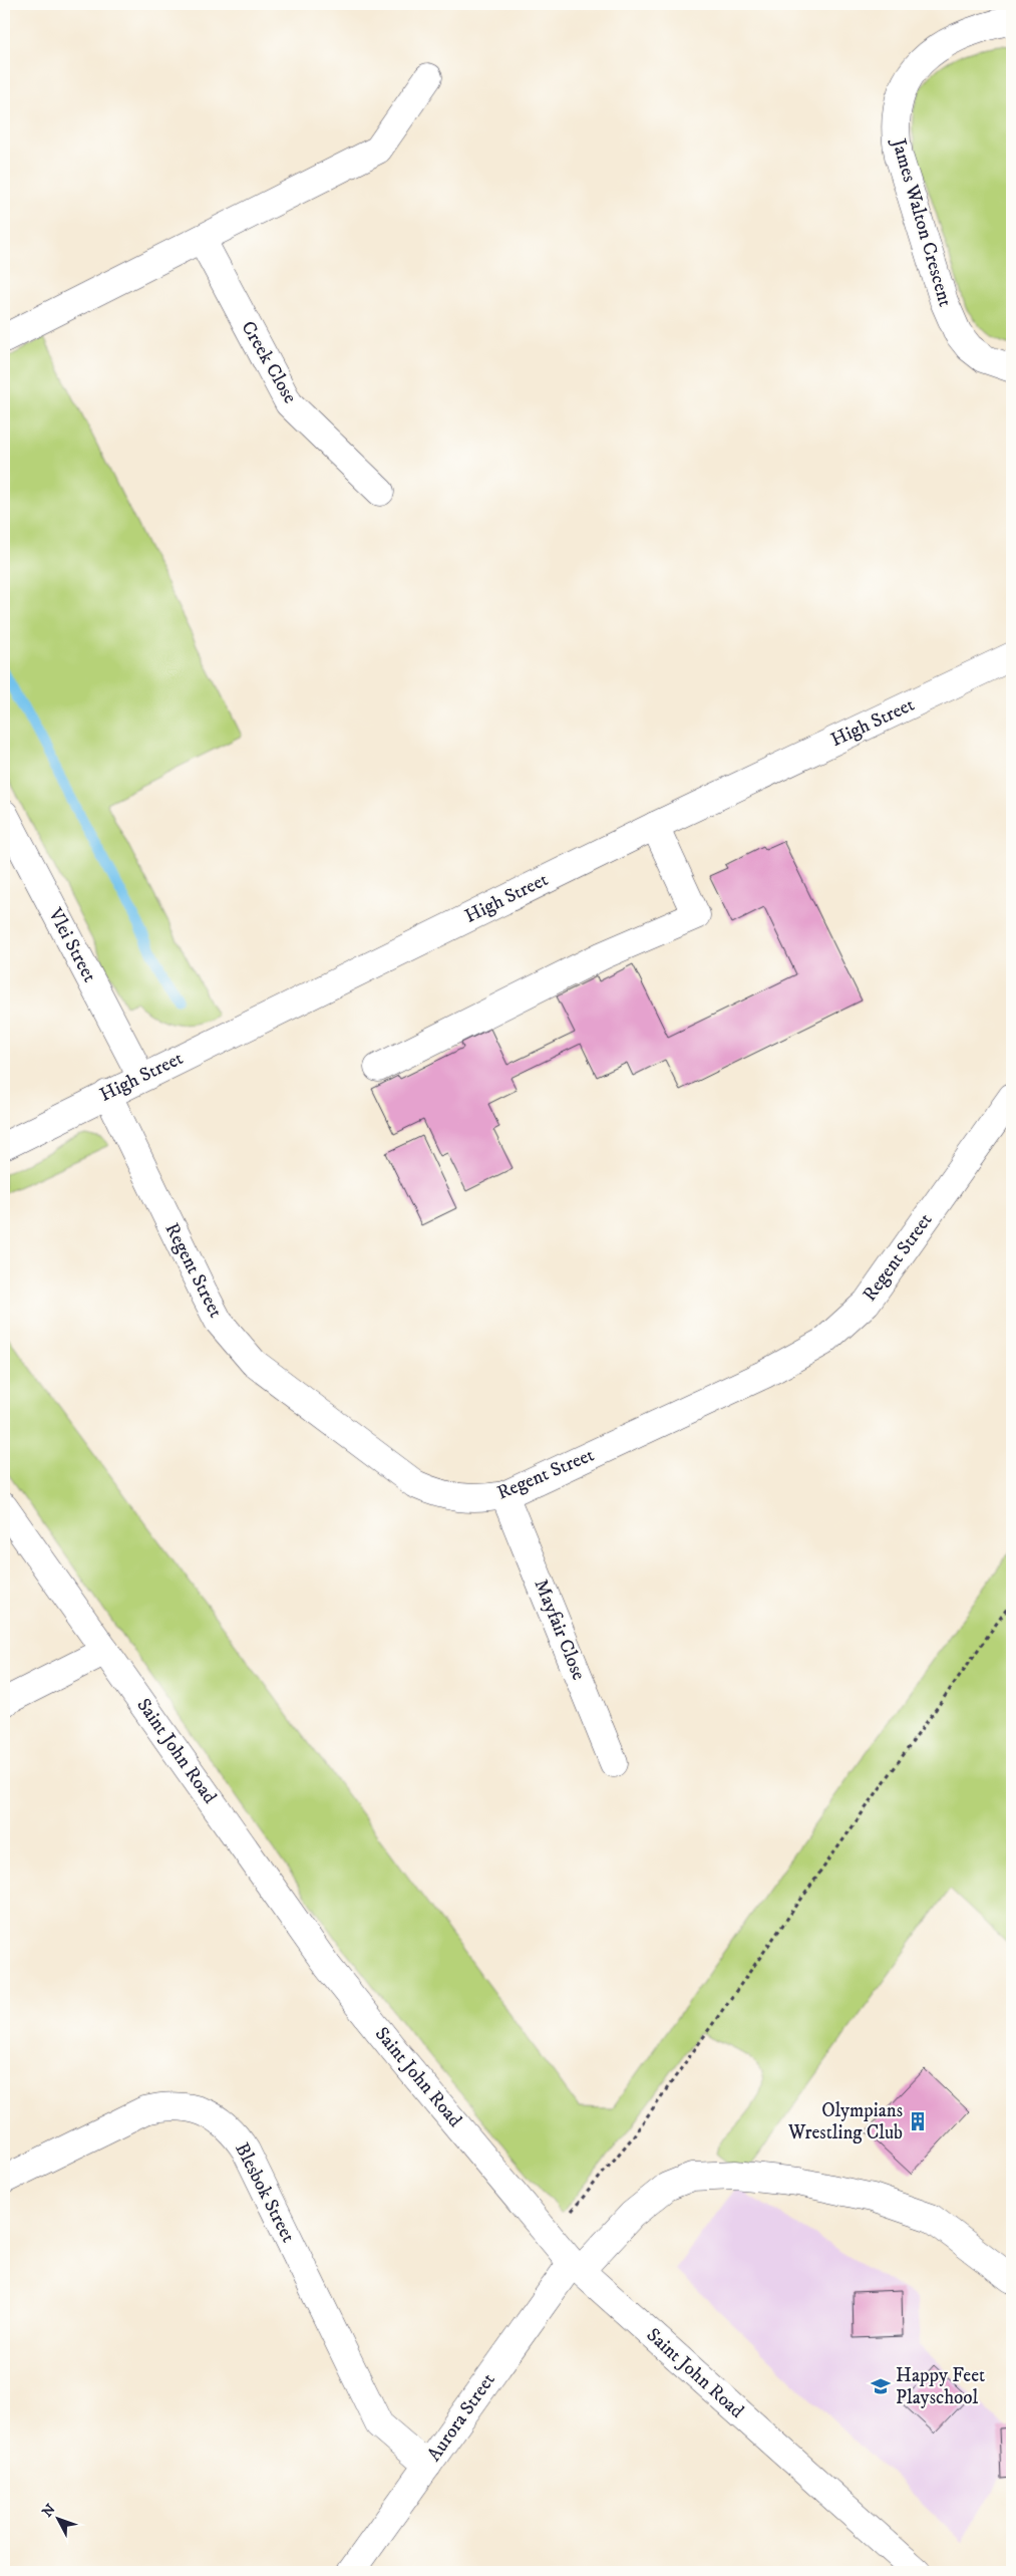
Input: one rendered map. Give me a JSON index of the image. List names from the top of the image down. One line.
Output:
{"streets":{"street":["James Walton Crescent","Creek Close","High Street","Vlei Street","Regent Street","Mayfair Close","Saint John Road","Blesbok Street","Aurora Street"]},"crossings":[["High Street","Vlei Street"],["High Street","Regent Street"],["Regent Street","Mayfair Close"],["Saint John Road","Aurora Street"],["Blesbok Street","Aurora Street"]],"places":{"building":["Olympians Wrestling Club"],"school or university":["Happy Feet Playschool"]},"north":"top left"}
